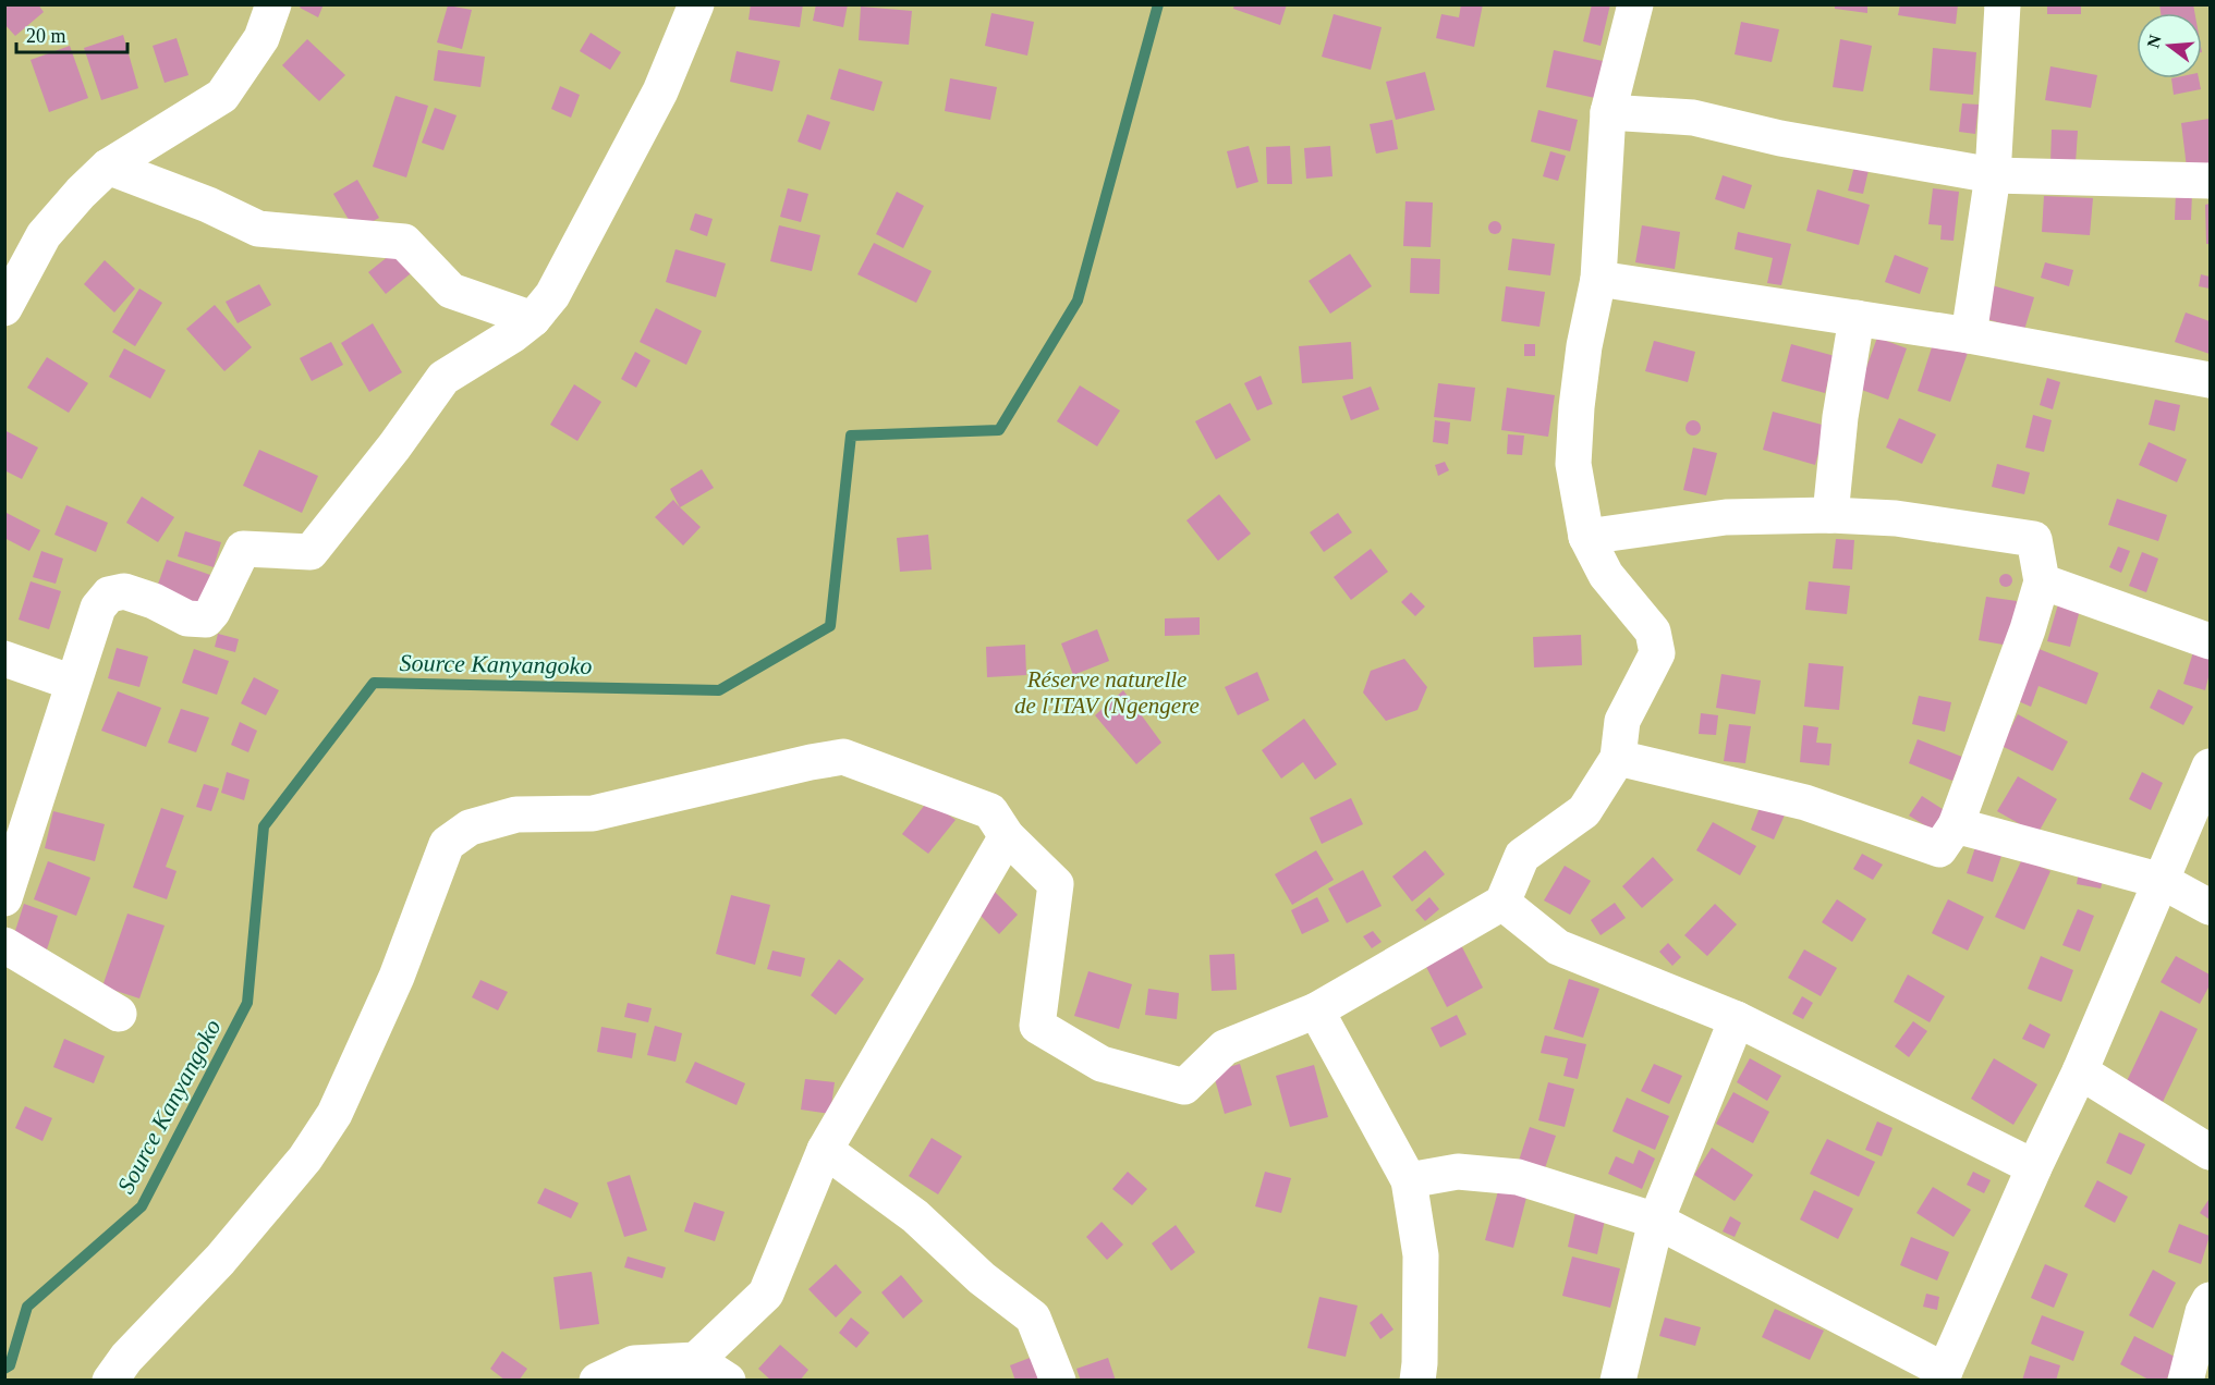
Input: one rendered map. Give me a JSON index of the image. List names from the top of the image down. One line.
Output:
{"water":["Source Kanyangoko"],"parks":["Réserve naturelle de l'ITAV (Ngengere"],"scale_bar":"20 m","north":"left"}
